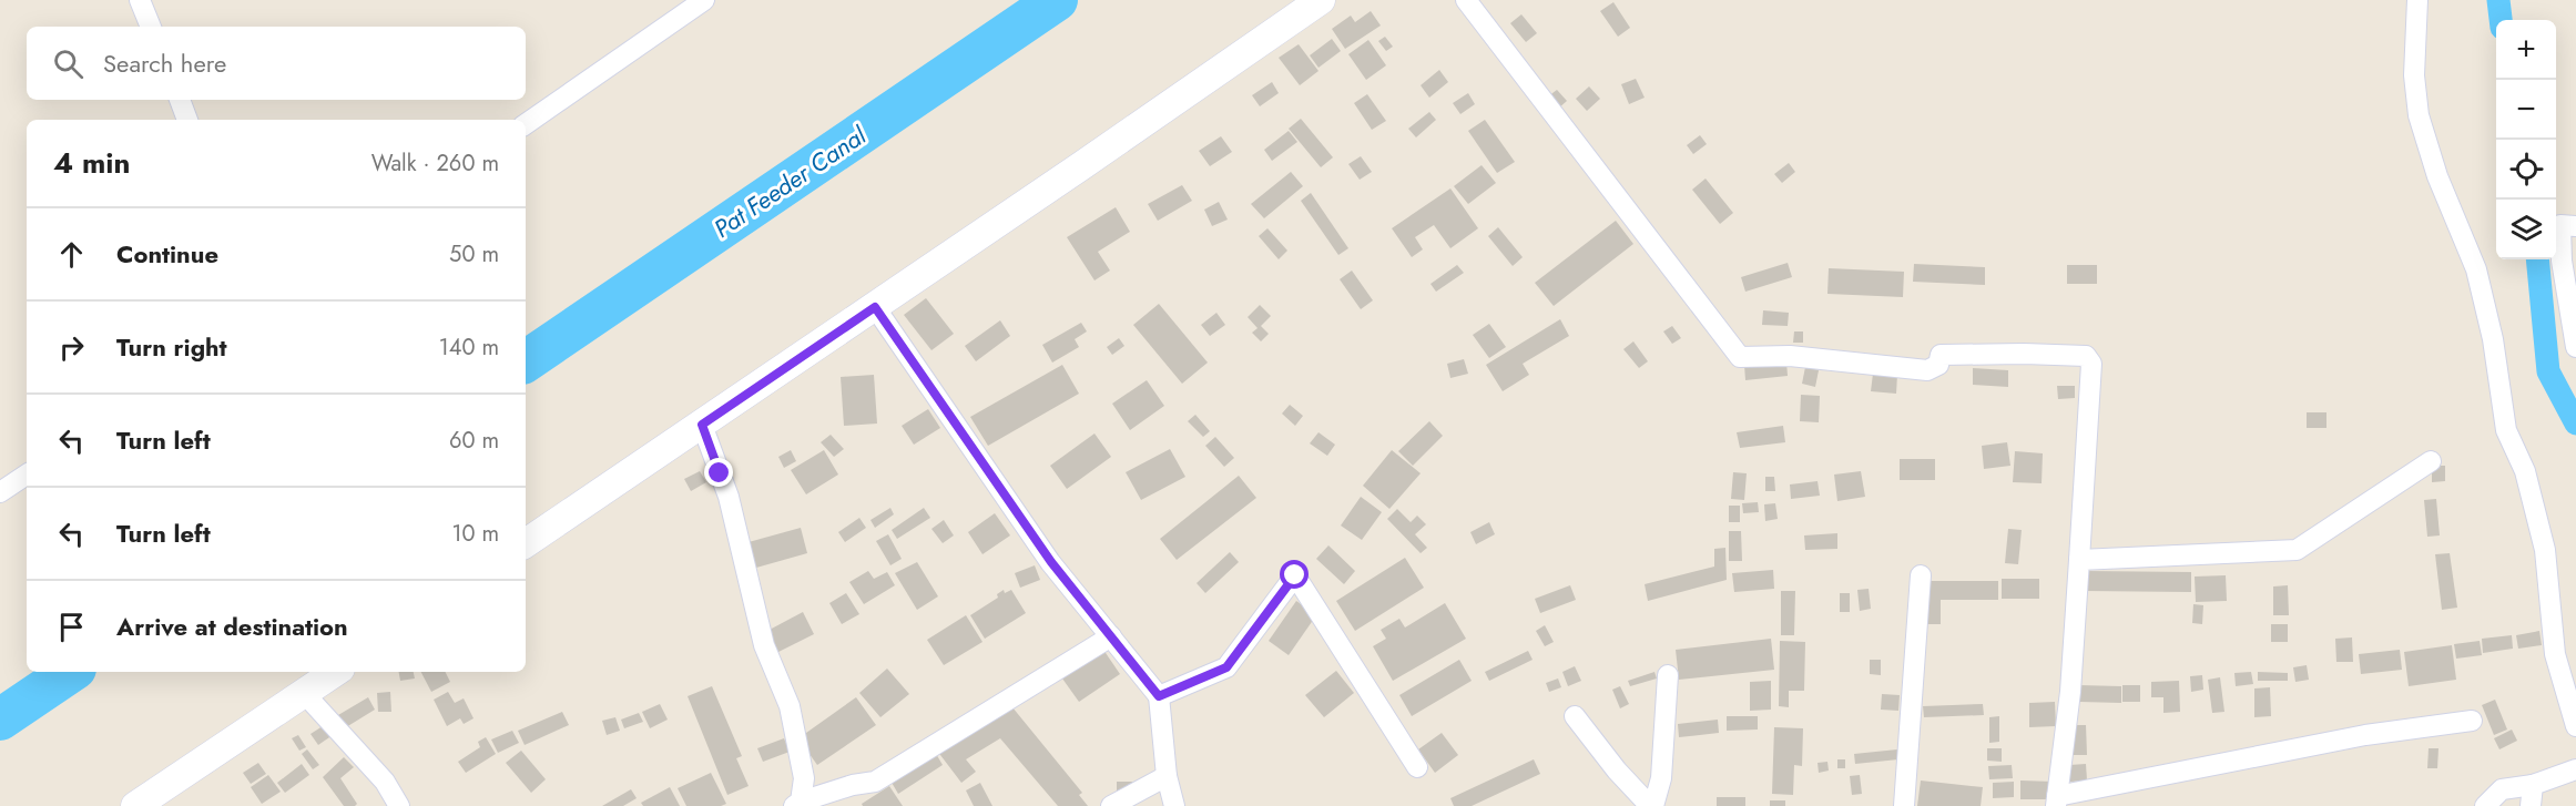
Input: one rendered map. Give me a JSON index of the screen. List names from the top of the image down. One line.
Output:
{"water":["Pat Feeder Canal"],"page":{"map_buttons":["+","−"],"search":"Search here","heading":["4 min","Walk · 260 m"],"list":[["Continue","50 m"],["Turn right","140 m"],["Turn left","60 m"],["Turn left","10 m"],"Arrive at destination"]}}
